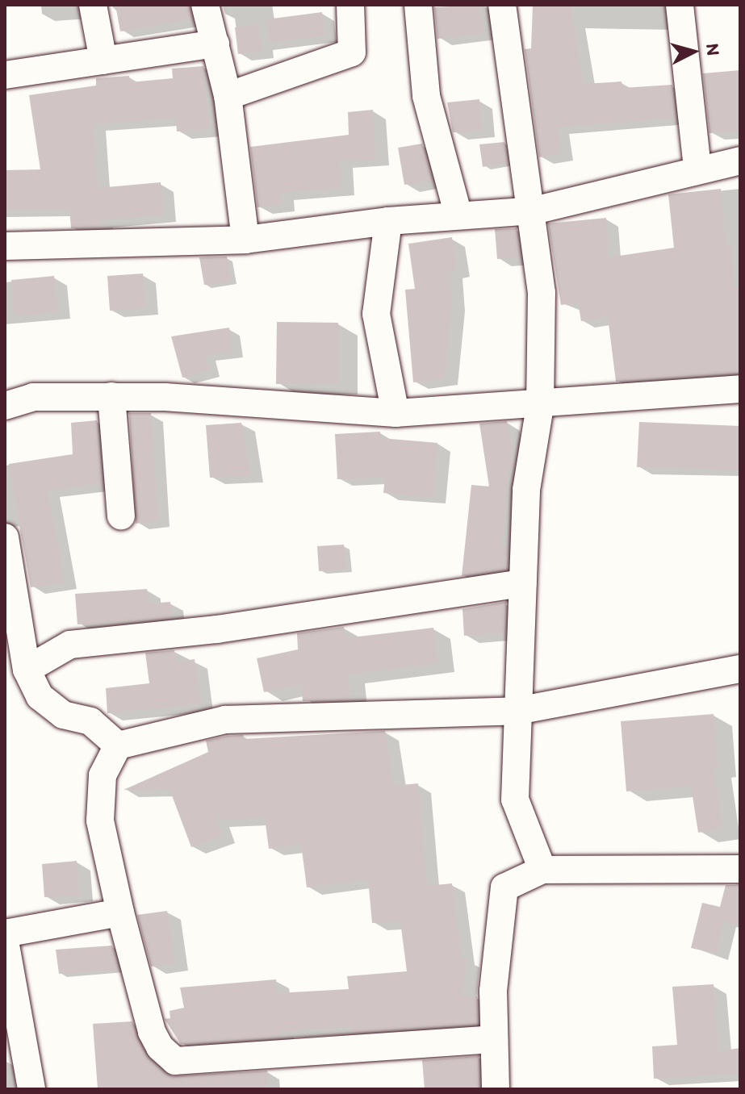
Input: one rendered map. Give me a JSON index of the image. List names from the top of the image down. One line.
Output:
{"north":"right"}
